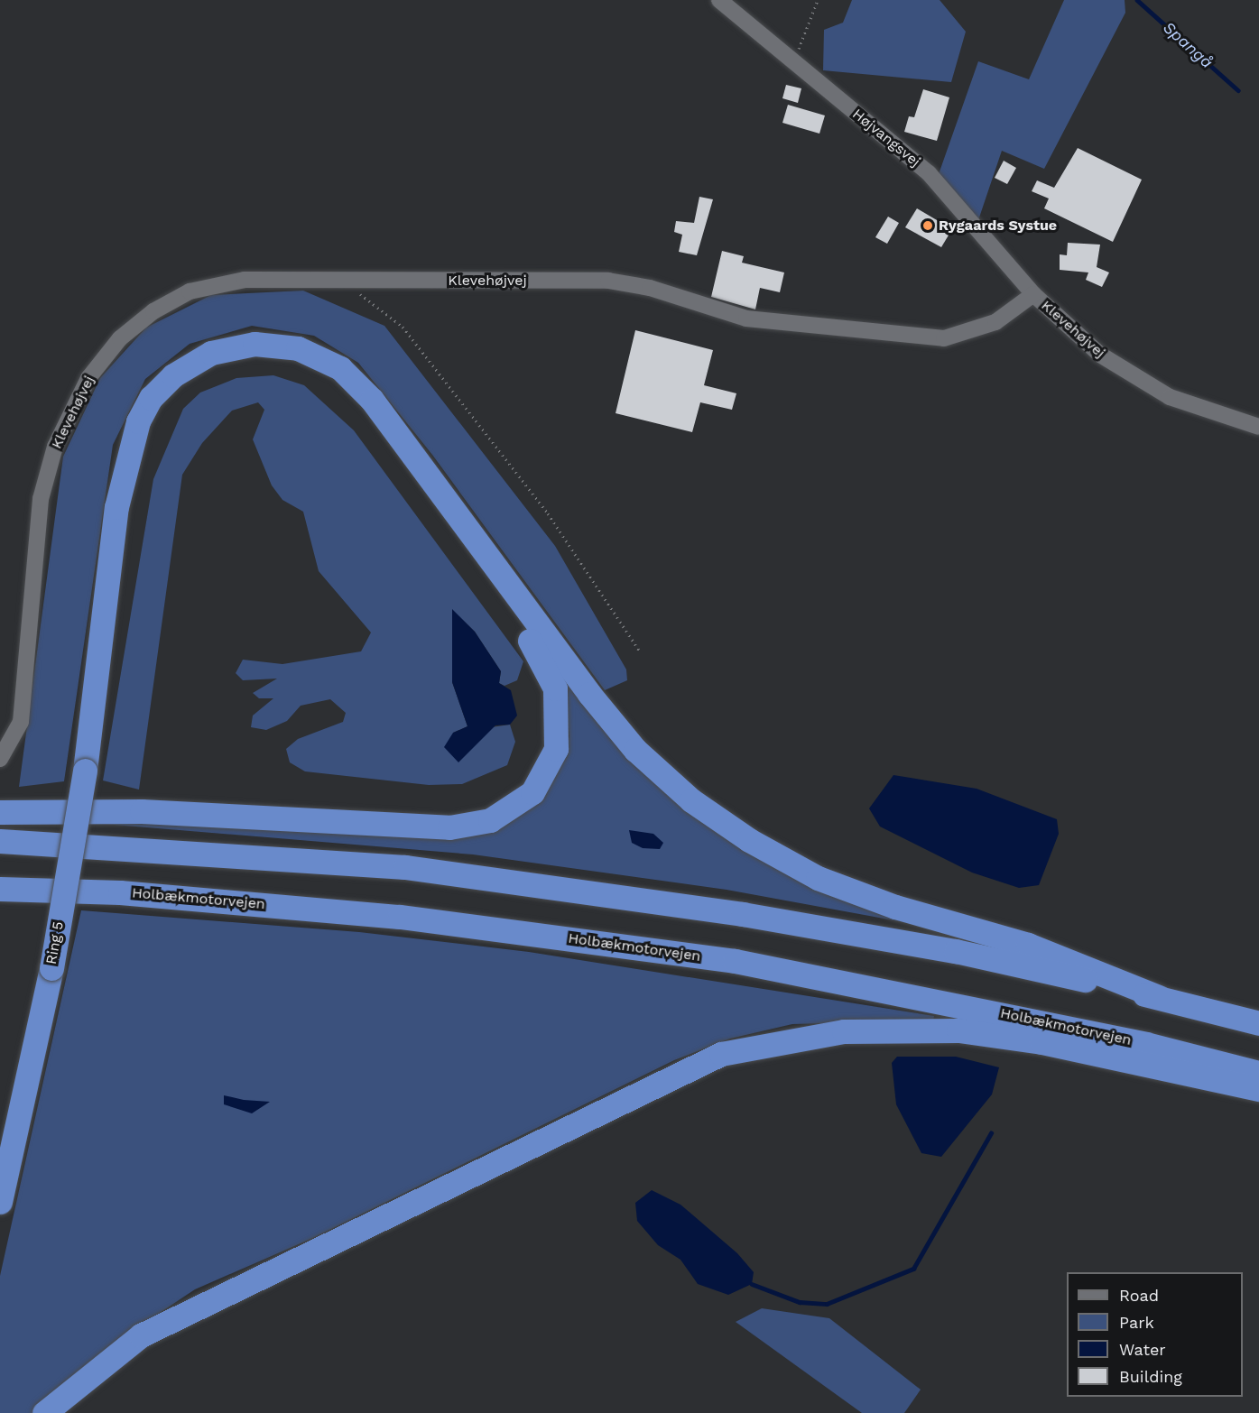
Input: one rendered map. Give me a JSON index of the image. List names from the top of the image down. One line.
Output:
{"streets":{"highway":["Holbækmotorvejen","Ring 5"],"street":["Højvangsvej","Klevehøjvej"]},"crossings":[["Højvangsvej","Klevehøjvej"]],"water":["Spangå"],"places":["Rygaards Systue"],"legend":["Road","Park","Water","Building"]}
